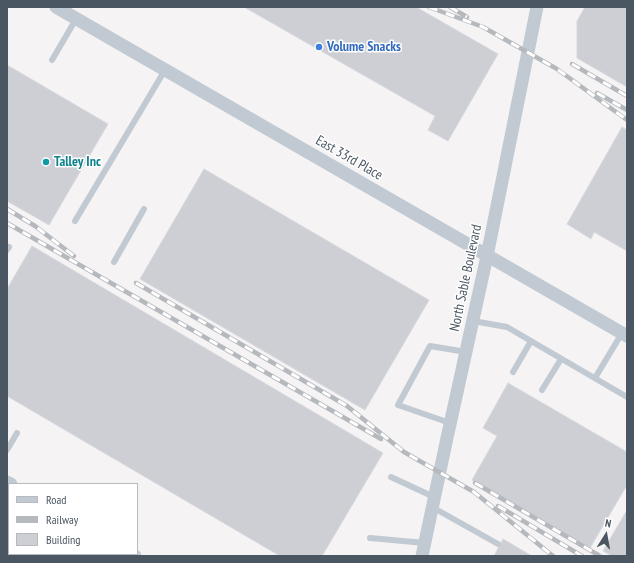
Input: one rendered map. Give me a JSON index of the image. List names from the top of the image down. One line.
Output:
{"streets":{"street":["East 33rd Place","North Sable Boulevard"]},"crossings":[["East 33rd Place","North Sable Boulevard"]],"places":["Volume Snacks","Talley Inc"],"legend":["Road","Railway","Building"],"north":"top"}
